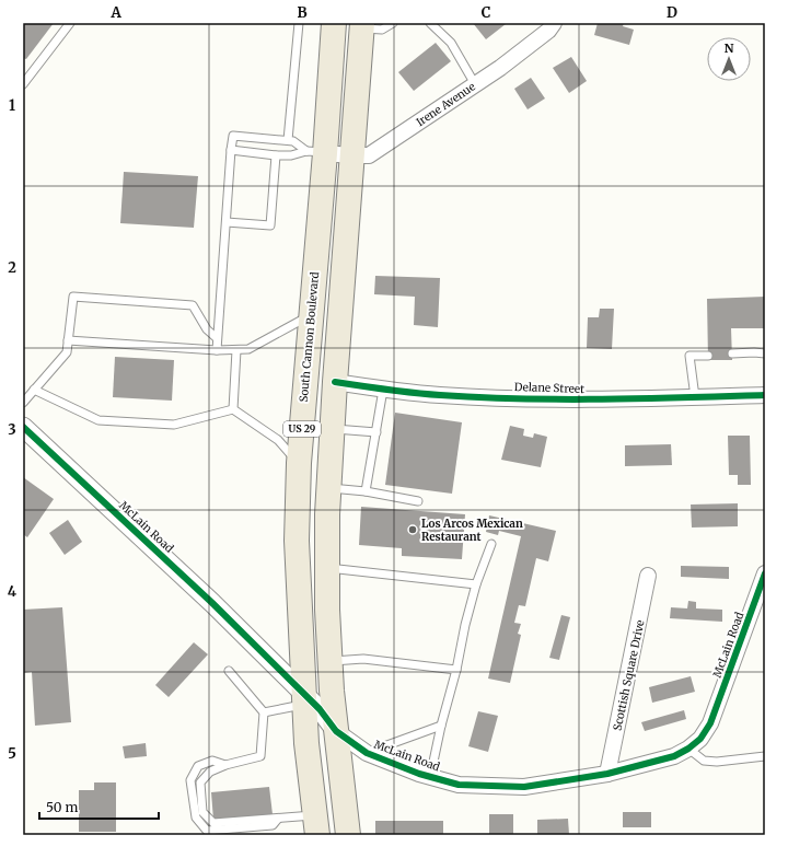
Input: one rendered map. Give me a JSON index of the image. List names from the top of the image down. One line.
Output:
{"streets":{"main road":["South Cannon Boulevard","US 29"],"street":["Irene Avenue","Delane Street","McLain Road","Scottish Square Drive"]},"crossings":[["Irene Avenue","South Cannon Boulevard"],["Irene Avenue","US 29"],["South Cannon Boulevard","McLain Road"],["Delane Street","US 29"],["US 29","McLain Road"],["McLain Road","Scottish Square Drive"]],"places":["Los Arcos Mexican Restaurant"],"scale_bar":"50 m","north":"top","grid":{"columns":["A","B","C","D"],"rows":["1","2","3","4","5"]}}
